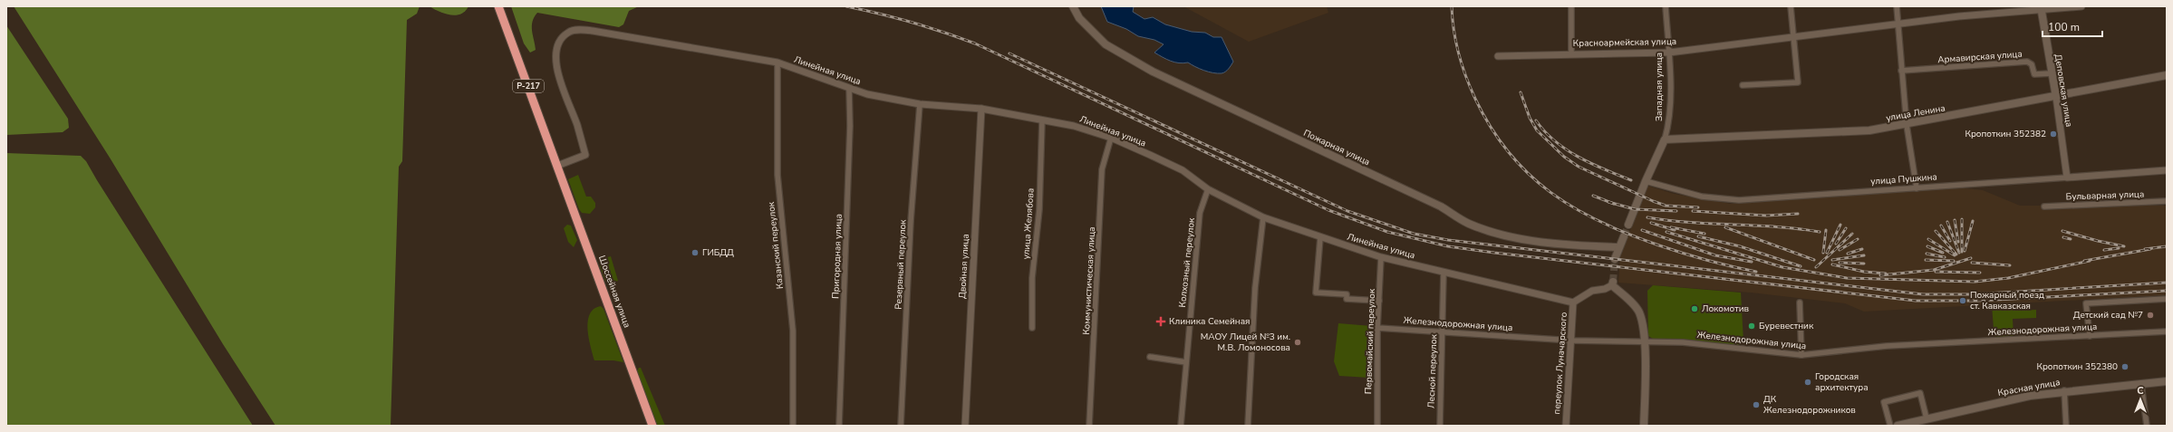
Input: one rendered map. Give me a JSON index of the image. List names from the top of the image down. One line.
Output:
{"streets":{"highway":["Р-217","Шоссейная улица"],"main road":["Западная улица","Деповская улица","улица Ленина","Пожарная улица","Красная улица"],"street":["Красноармейская улица","Армавирская улица","Линейная улица","улица Пушкина","Бульварная улица","улица Желябова","Казанский переулок","Пригородная улица","Колхозный переулок","Резервный переулок","Двойная улица","Коммунистическая улица","Железнодорожная улица","Первомайский переулок","переулок Луначарского","Лесной переулок"]},"crossings":[["Красноармейская улица","Западная улица"],["Красноармейская улица","Деповская улица"],["Армавирская улица","Деповская улица"],["Линейная улица","улица Желябова"],["Линейная улица","Казанский переулок"],["Линейная улица","Пригородная улица"],["Линейная улица","Колхозный переулок"],["Линейная улица","Резервный переулок"],["Линейная улица","Двойная улица"],["Линейная улица","Коммунистическая улица"],["Линейная улица","Шоссейная улица"],["Линейная улица","Первомайский переулок"],["Линейная улица","переулок Луначарского"],["Линейная улица","Лесной переулок"],["Западная улица","улица Ленина"],["Западная улица","улица Пушкина"],["Деповская улица","улица Ленина"],["Деповская улица","улица Пушкина"],["Железнодорожная улица","Первомайский переулок"],["Железнодорожная улица","переулок Луначарского"],["Железнодорожная улица","Лесной переулок"]],"places":{"other":["Кропоткин 352382","ГИБДД","Пожарный поезд ст. Кавказская","Локомотив","Детский сад №7","Буревестник","МАОУ Лицей №3 им. М.В. Ломоносова","Кропоткин 352380","Городская архитектура","ДК Железнодорожников"],"health":["Клиника Семейная"]},"scale_bar":"100 m","north":"top"}
